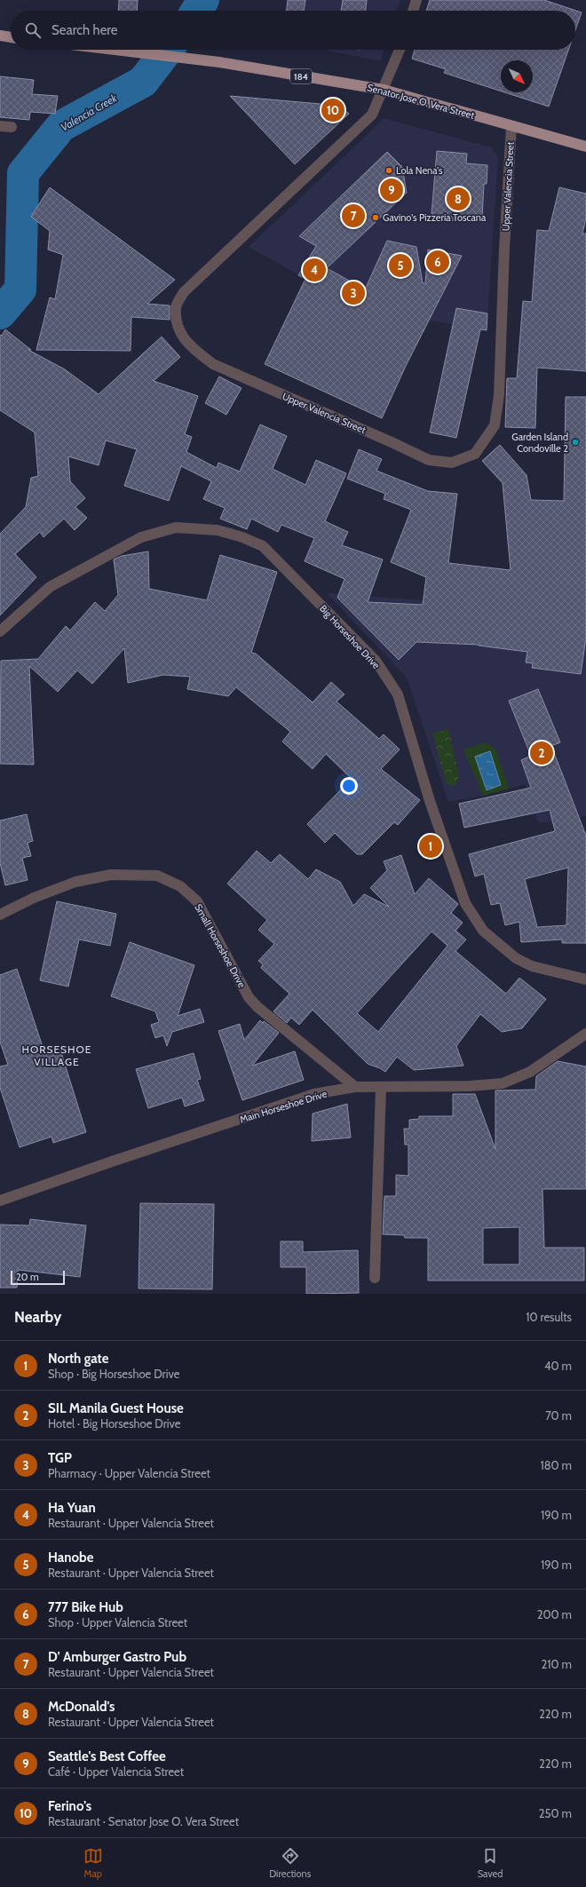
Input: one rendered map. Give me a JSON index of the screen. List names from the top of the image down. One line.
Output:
{"streets":{"main road":["184","Senator Jose O. Vera Street"],"street":["Upper Valencia Street","Big Horseshoe Drive","Small Horseshoe Drive","Main Horseshoe Drive"]},"crossings":[["Senator Jose O. Vera Street","Upper Valencia Street"],["Small Horseshoe Drive","Main Horseshoe Drive"]],"districts":["HORSESHOE VILLAGE"],"water":["Valencia Creek"],"places":["Lola Nena's","Gavino's Pizzeria Toscana","Garden Island Condoville 2"],"scale_bar":"20 m","north":"bottom right","page":{"search":"Search here","pins":["10","9","8","7","6","5","4","3","2","1"],"scale":"20 m","heading":["Nearby","10 results"],"list":[{"mark":"1","name":"North gate","note":"Shop · Big Horseshoe Drive","value":"40 m"},{"mark":"2","name":"SIL Manila Guest House","note":"Hotel · Big Horseshoe Drive","value":"70 m"},{"mark":"3","name":"TGP","note":"Pharmacy · Upper Valencia Street","value":"180 m"},{"mark":"4","name":"Ha Yuan","note":"Restaurant · Upper Valencia Street","value":"190 m"},{"mark":"5","name":"Hanobe","note":"Restaurant · Upper Valencia Street","value":"190 m"},{"mark":"6","name":"777 Bike Hub","note":"Shop · Upper Valencia Street","value":"200 m"},{"mark":"7","name":"D' Amburger Gastro Pub","note":"Restaurant · Upper Valencia Street","value":"210 m"},{"mark":"8","name":"McDonald's","note":"Restaurant · Upper Valencia Street","value":"220 m"},{"mark":"9","name":"Seattle's Best Coffee","note":"Café · Upper Valencia Street","value":"220 m"},{"mark":"10","name":"Ferino's","note":"Restaurant · Senator Jose O. Vera Street","value":"250 m"}],"nav":["Map","Directions","Saved"]}}
